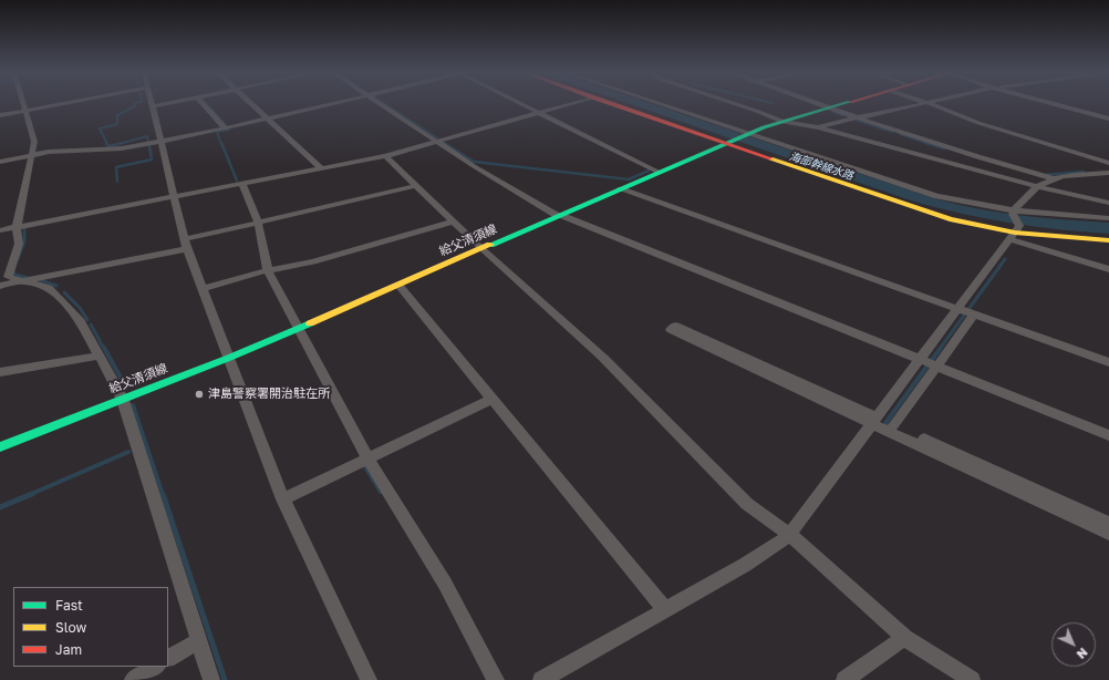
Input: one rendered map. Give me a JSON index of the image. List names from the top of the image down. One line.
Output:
{"streets":{"main road":["給父清須線"]},"water":["海部幹線水路"],"places":["津島警察署開治駐在所"],"legend":["Fast","Slow","Jam"],"north":"bottom right"}
